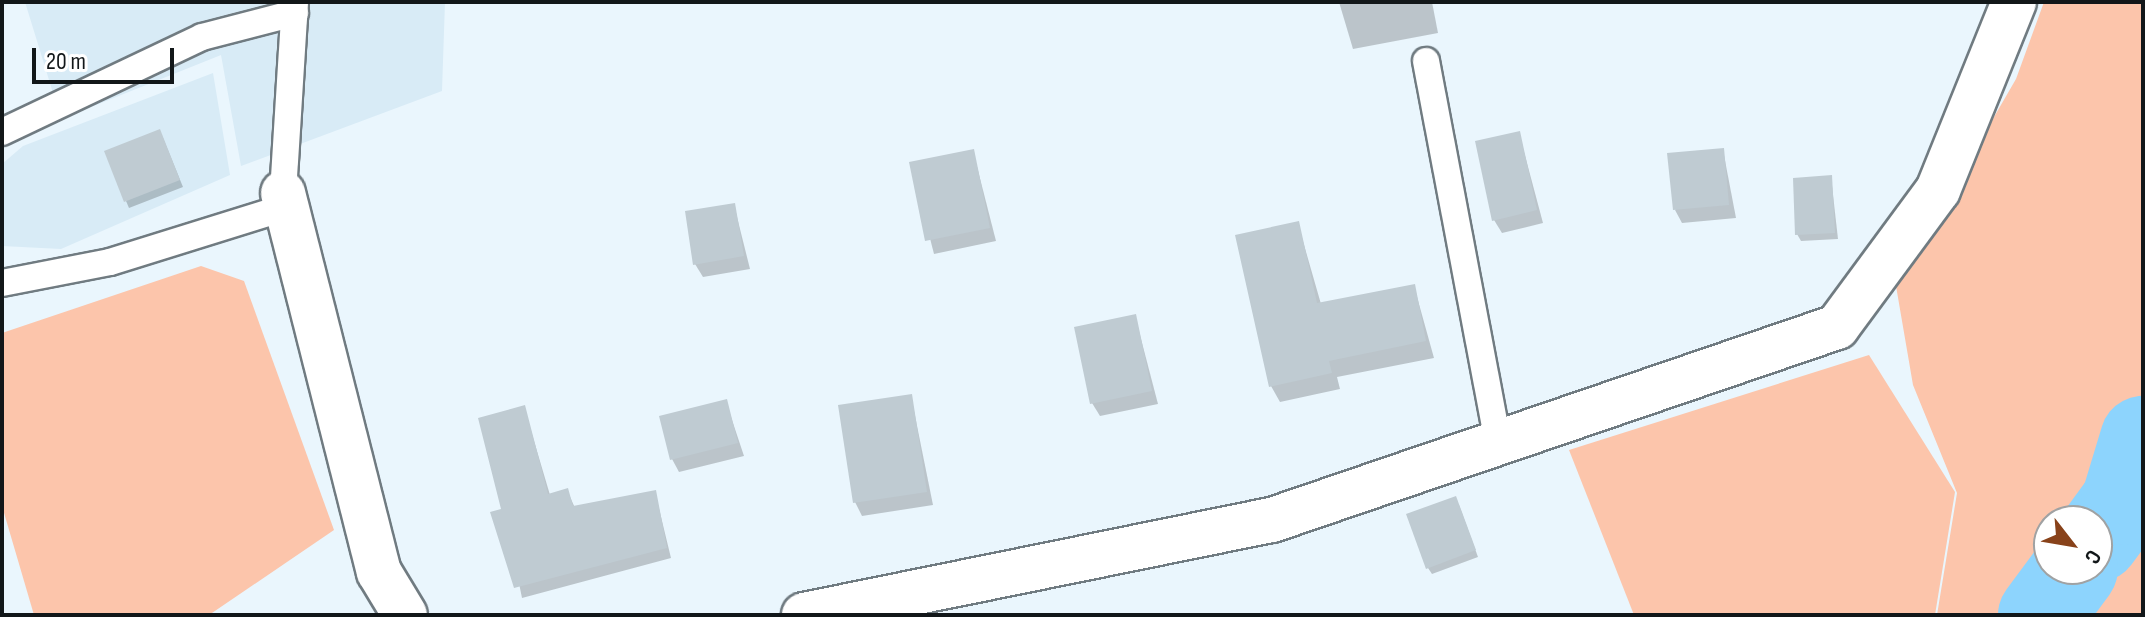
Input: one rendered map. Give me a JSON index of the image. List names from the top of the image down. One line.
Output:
{"scale_bar":"20 m","north":"bottom right"}
